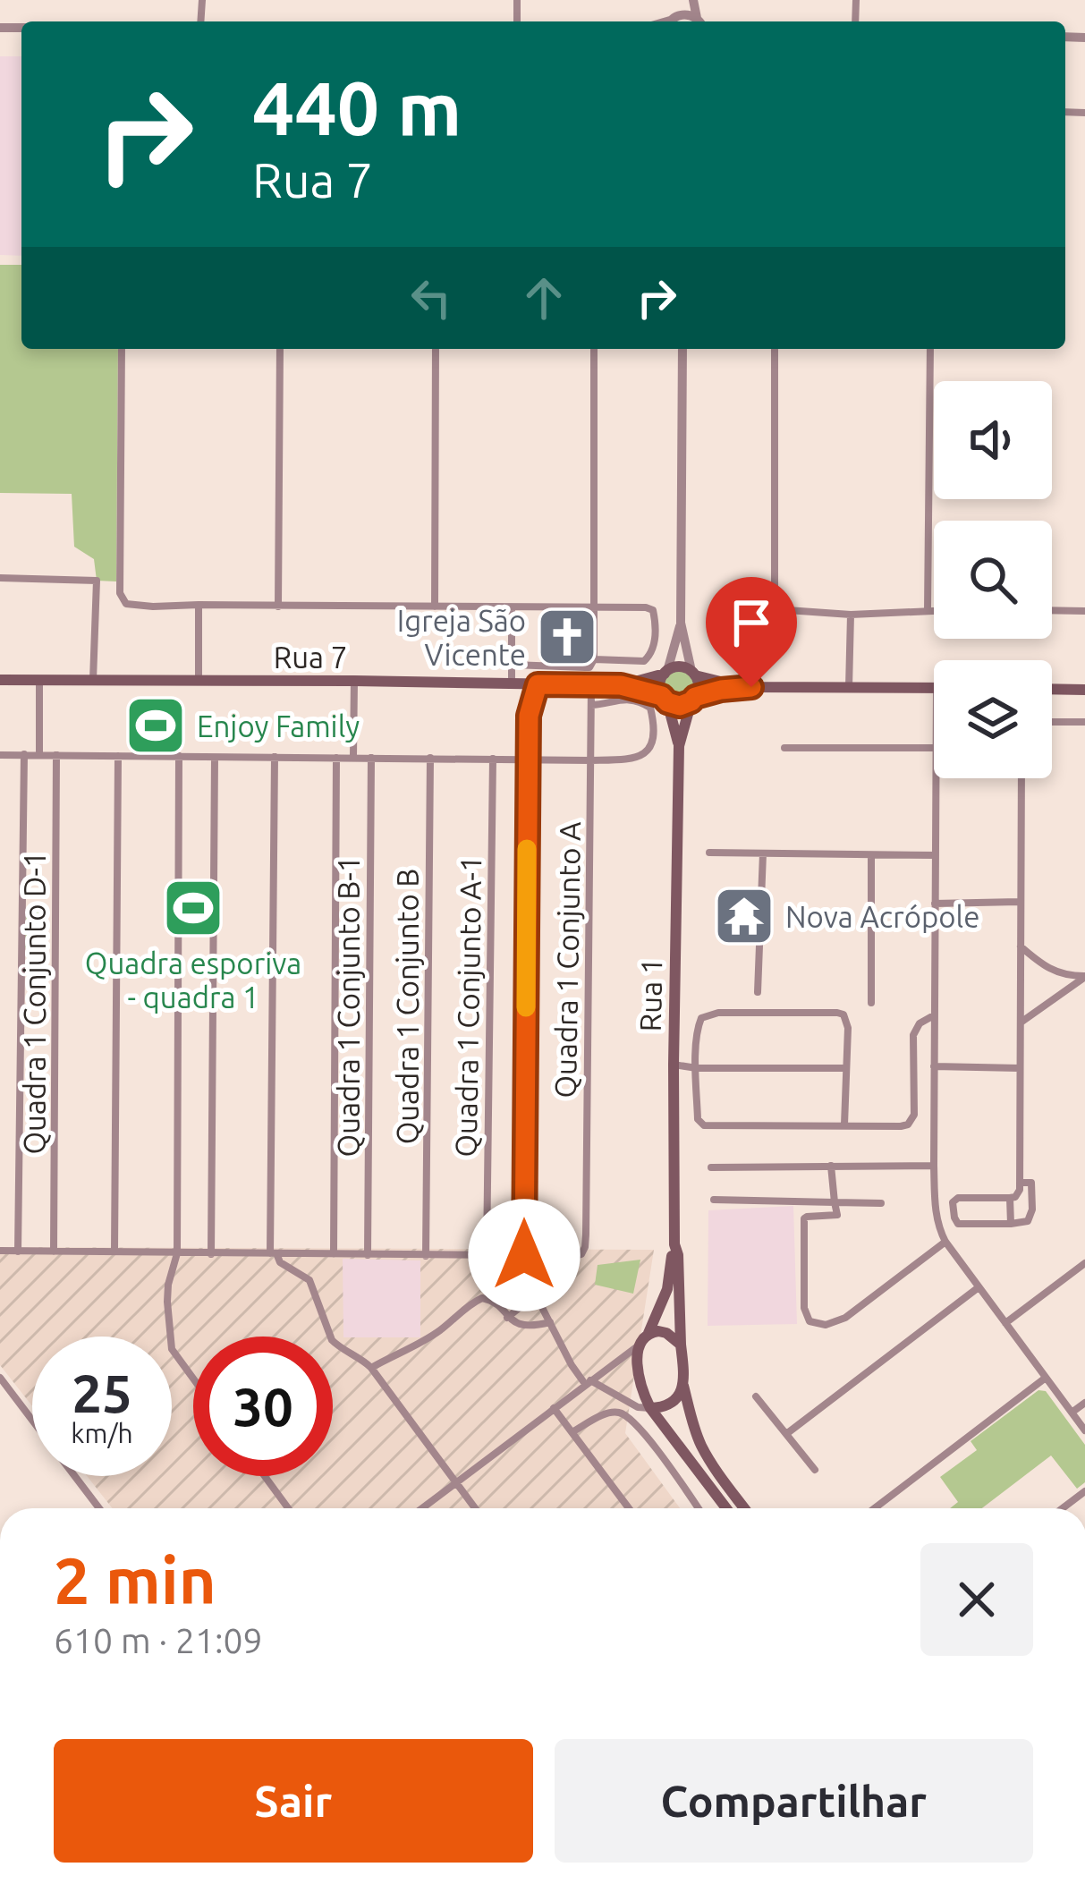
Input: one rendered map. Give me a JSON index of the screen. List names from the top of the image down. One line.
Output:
{"streets":{"main road":["Rua 7","Rua 1"],"street":["Quadra 1 Conjunto A","Quadra 1 Conjunto D-1","Quadra 1 Conjunto B-1","Quadra 1 Conjunto B","Quadra 1 Conjunto A-1"]},"crossings":[["Rua 7","Quadra 1 Conjunto A"],["Rua 7","Rua 1"],["Rua 7","Quadra 1 Conjunto A-1"],["Quadra 1 Conjunto A","Quadra 1 Conjunto A-1"]],"places":{"church":["Igreja São Vicente"],"sports":["Enjoy Family","Quadra esporiva - quadra 1"],"temple":["Nova Acrópole"]},"page":{"turn":["440 m","Rua 7"],"speed":"25 km/h","limit":"30","heading":["2 min","610 m · 21:09"],"buttons":["Sair","Compartilhar"]}}
